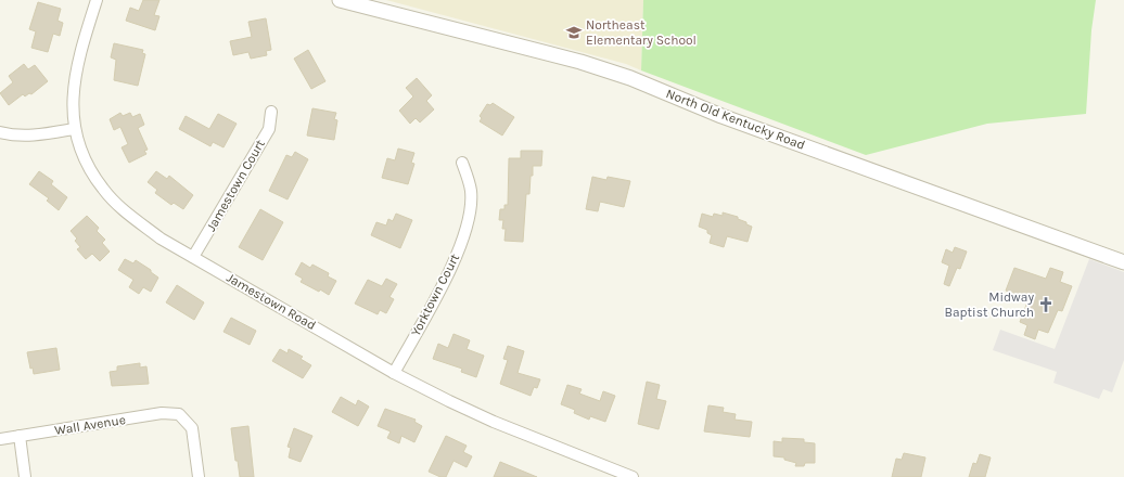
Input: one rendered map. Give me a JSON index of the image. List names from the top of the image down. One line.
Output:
{"streets":{"street":["North Old Kentucky Road","Jamestown Court","Yorktown Court","Jamestown Road","Wall Avenue"]},"crossings":[["Jamestown Court","Jamestown Road"],["Yorktown Court","Jamestown Road"]],"places":{"school or university":["Northeast Elementary School"],"church":["Midway Baptist Church"]}}
